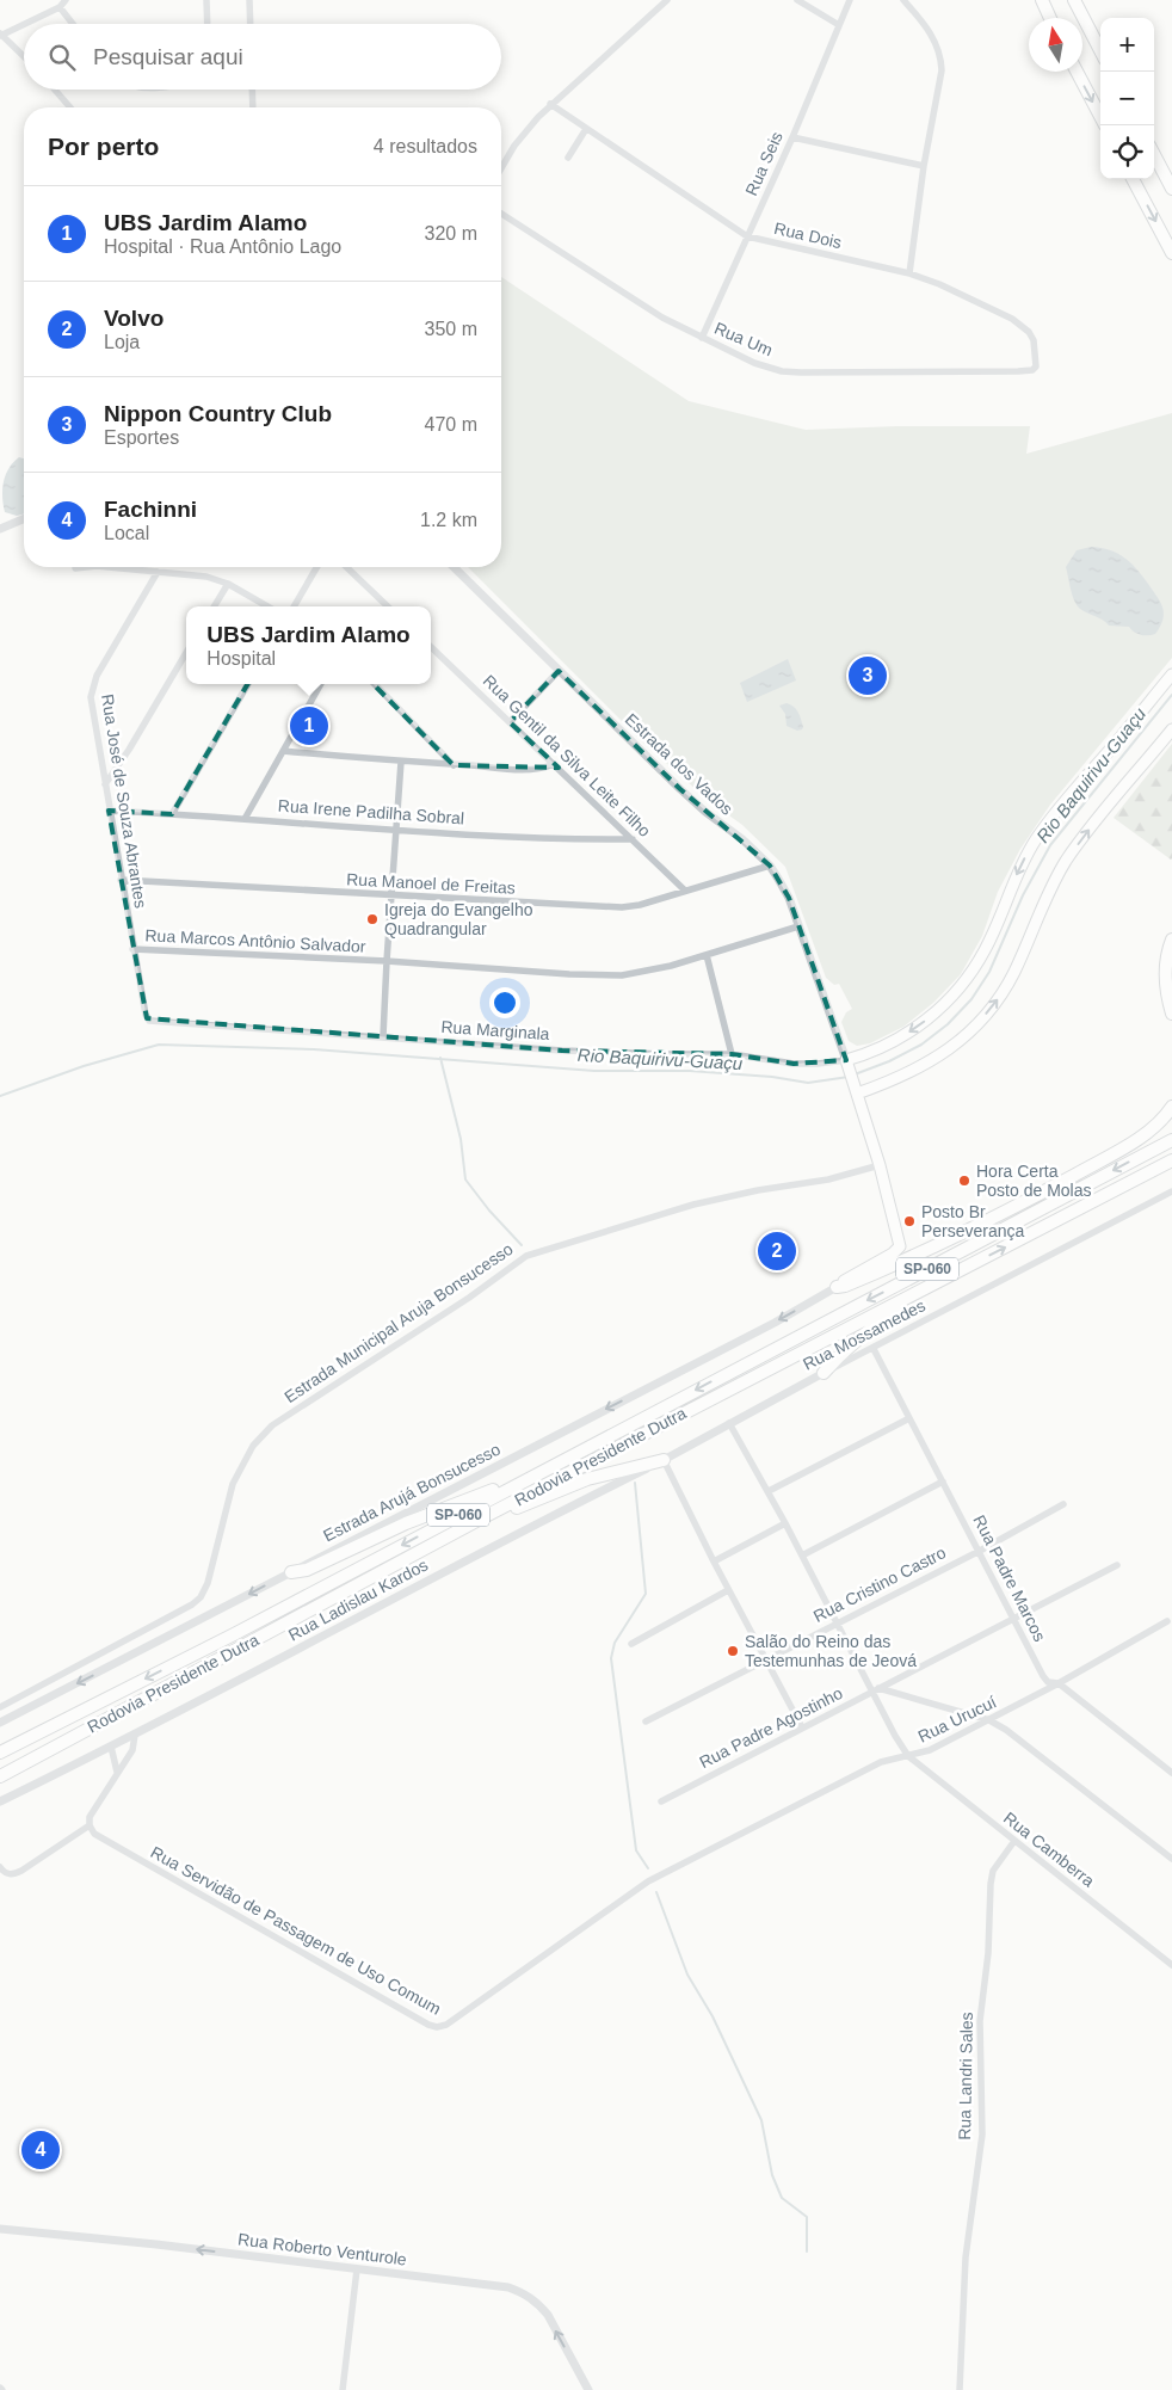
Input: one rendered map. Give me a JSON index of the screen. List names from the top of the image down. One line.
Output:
{"streets":{"highway":["SP-060","Rodovia Presidente Dutra"],"street":["Rua Seis","Rua Dois","Rua Um","Rua Gentil da Silva Leite Filho","Estrada dos Vados","Rua José de Souza Abrantes","Rua Irene Padilha Sobral","Rua Manoel de Freitas","Rua Marcos Antônio Salvador","Rua Marginala","Estrada Municipal Aruja Bonsucesso","Rua Mossamedes","Estrada Arujá Bonsucesso","Rua Padre Marcos","Rua Cristino Castro","Rua Ladislau Kardos","Rua Urucuí","Rua Padre Agostinho","Rua Camberra","Rua Servidão de Passagem de Uso Comum","Rua Landri Sales","Rua Roberto Venturole"]},"crossings":[["Rua Seis","Rua Dois"],["Rua Seis","Rua Um"],["Rua Dois","Rua Um"],["Rua Gentil da Silva Leite Filho","Rua Irene Padilha Sobral"],["Rua Gentil da Silva Leite Filho","Rua Manoel de Freitas"],["Estrada dos Vados","Rua Manoel de Freitas"],["Estrada dos Vados","Rua Marcos Antônio Salvador"],["Estrada dos Vados","Rua Marginala"],["Rua José de Souza Abrantes","Rua Irene Padilha Sobral"],["Rua José de Souza Abrantes","Rua Manoel de Freitas"],["Rua José de Souza Abrantes","Rua Marcos Antônio Salvador"],["Rua José de Souza Abrantes","Rua Marginala"],["Rua Mossamedes","Rua Padre Marcos"],["Rua Mossamedes","Rua Ladislau Kardos"],["Rua Mossamedes","Rua Camberra"],["Rua Padre Marcos","Rua Cristino Castro"],["Rua Padre Marcos","Rua Urucuí"],["Rua Padre Marcos","Rua Padre Agostinho"],["Rua Cristino Castro","Rua Camberra"],["Rua Ladislau Kardos","Rua Camberra"],["Rua Urucuí","Rua Camberra"],["Rua Urucuí","Rua Servidão de Passagem de Uso Comum"],["Rua Padre Agostinho","Rua Camberra"],["Rua Camberra","Rua Landri Sales"]],"one_way":["Estrada Arujá Bonsucesso","Rua Roberto Venturole"],"water":["Rio Baquirivu-Guaçu"],"places":["Igreja do Evangelho Quadrangular","Hora Certa Posto de Molas","Posto Br Perseverança","Salão do Reino das Testemunhas de Jeová"],"north":"top","page":{"map_buttons":["+","−"],"search":"Pesquisar aqui","heading":["Por perto","4 resultados"],"list":[{"mark":"1","name":"UBS Jardim Alamo","note":"Hospital · Rua Antônio Lago","value":"320 m"},{"mark":"2","name":"Volvo","note":"Loja","value":"350 m"},{"mark":"3","name":"Nippon Country Club","note":"Esportes","value":"470 m"},{"mark":"4","name":"Fachinni","note":"Local","value":"1.2 km"}],"popup":["UBS Jardim Alamo","Hospital"],"pins":["3","1","2","4"]}}
